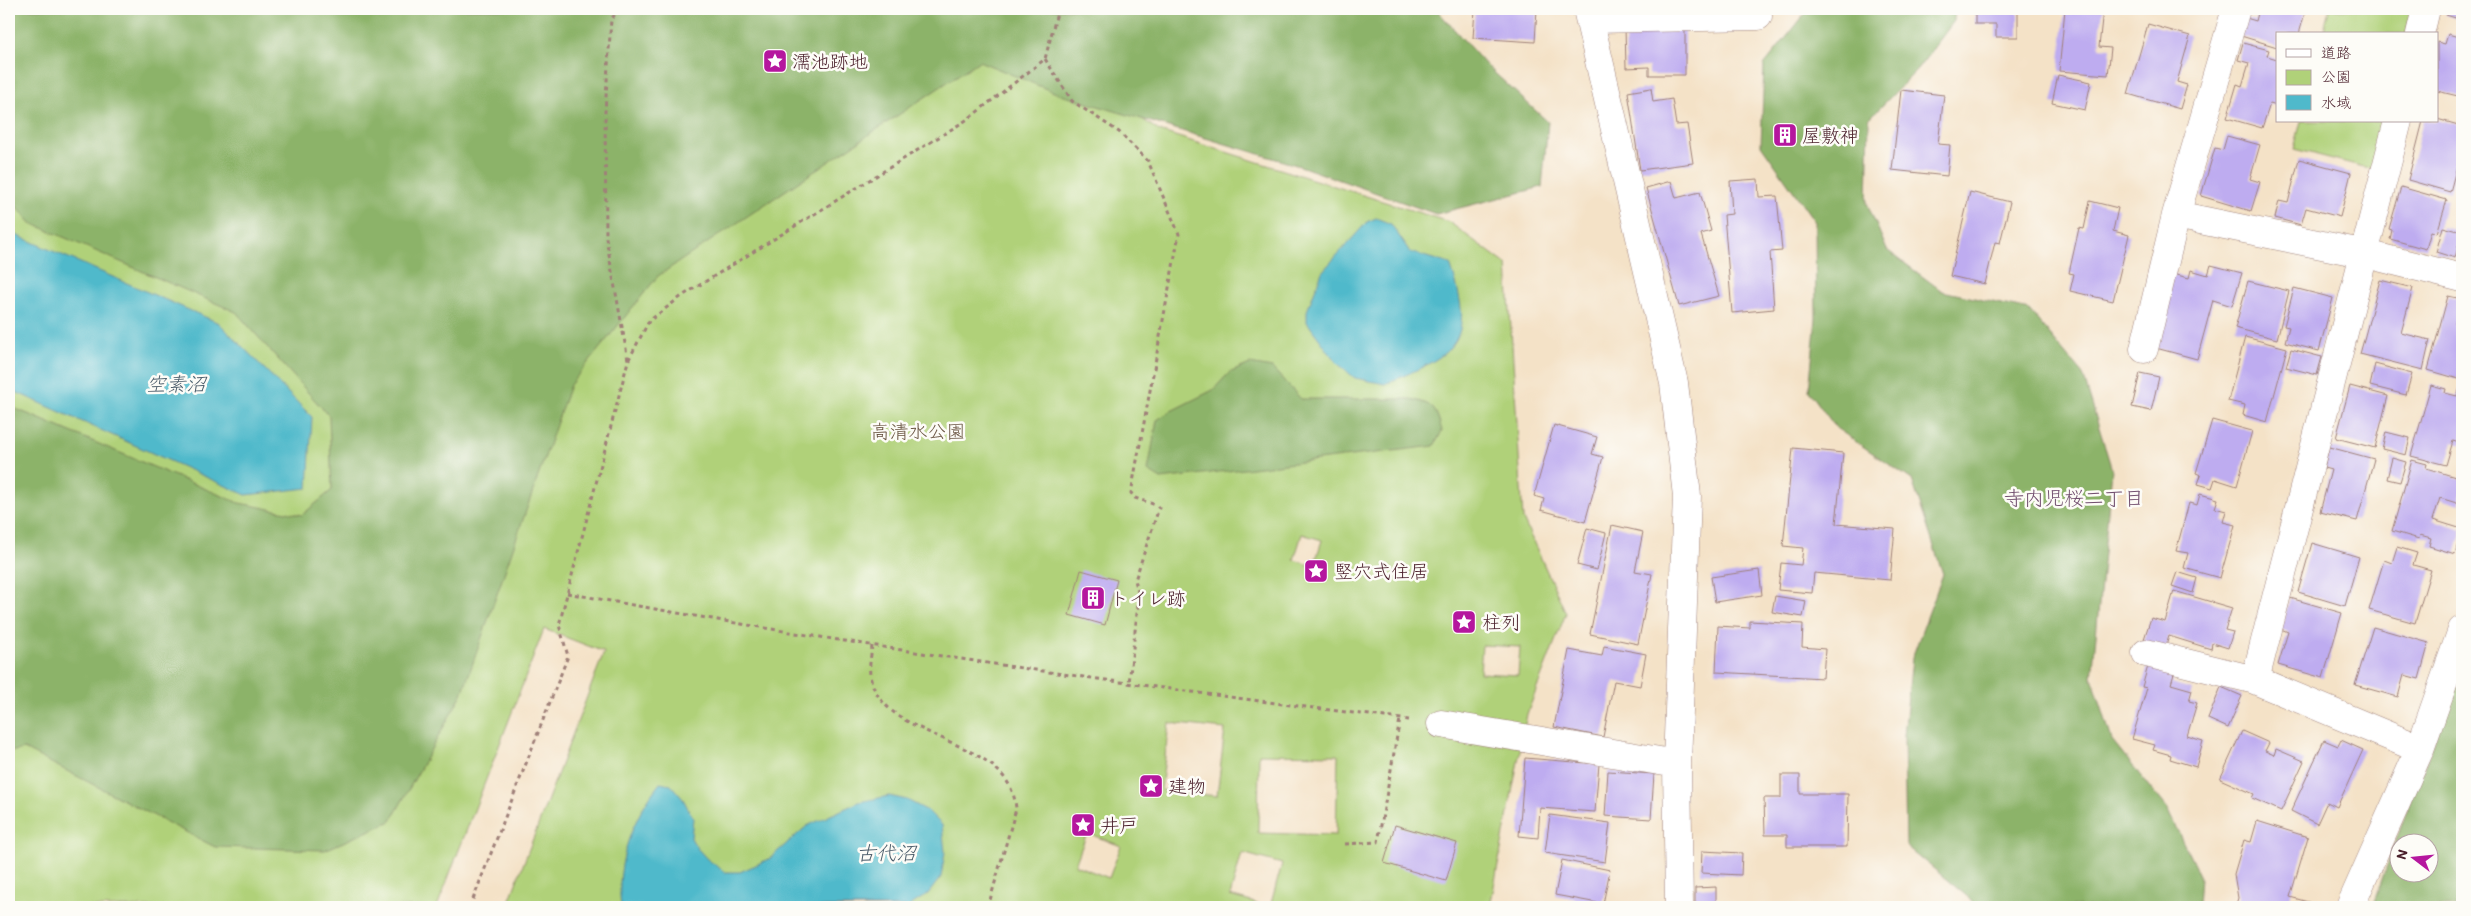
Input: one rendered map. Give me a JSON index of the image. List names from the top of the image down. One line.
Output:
{"districts":["寺内児桜二丁目"],"water":["空素沼","古代沼"],"parks":["高清水公園"],"places":{"place":["濡池跡地","竪穴式住居","柱列","建物","井戸"],"building":["屋敷神","トイレ跡"]},"legend":["道路","公園","水域"],"north":"left"}
